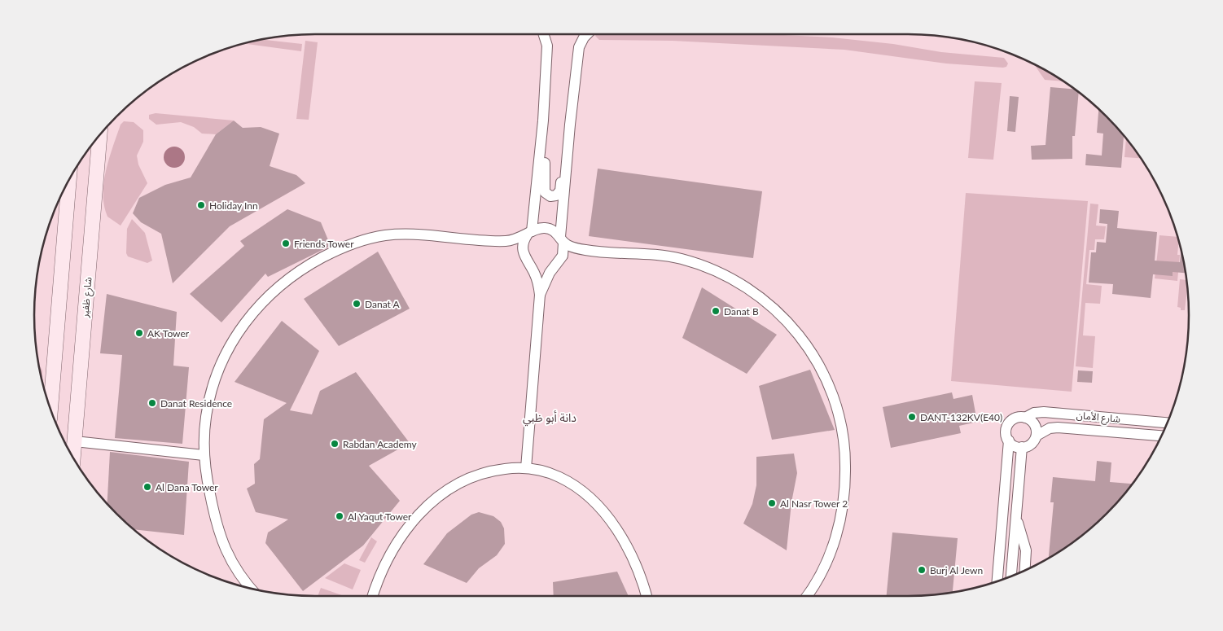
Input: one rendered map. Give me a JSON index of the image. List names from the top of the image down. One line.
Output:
{"streets":{"main road":["شارع ظفير"],"street":["شارع الأمان"]},"districts":["دانة أبو ظبي"],"places":["Holiday Inn","Friends Tower","Danat A","Danat B","AK Tower","Danat Residence","DANT-132KV(E40)","Rabdan Academy","Al Dana Tower","Al Nasr Tower 2","Al Yaqut Tower","Burj Al Jewn"]}
